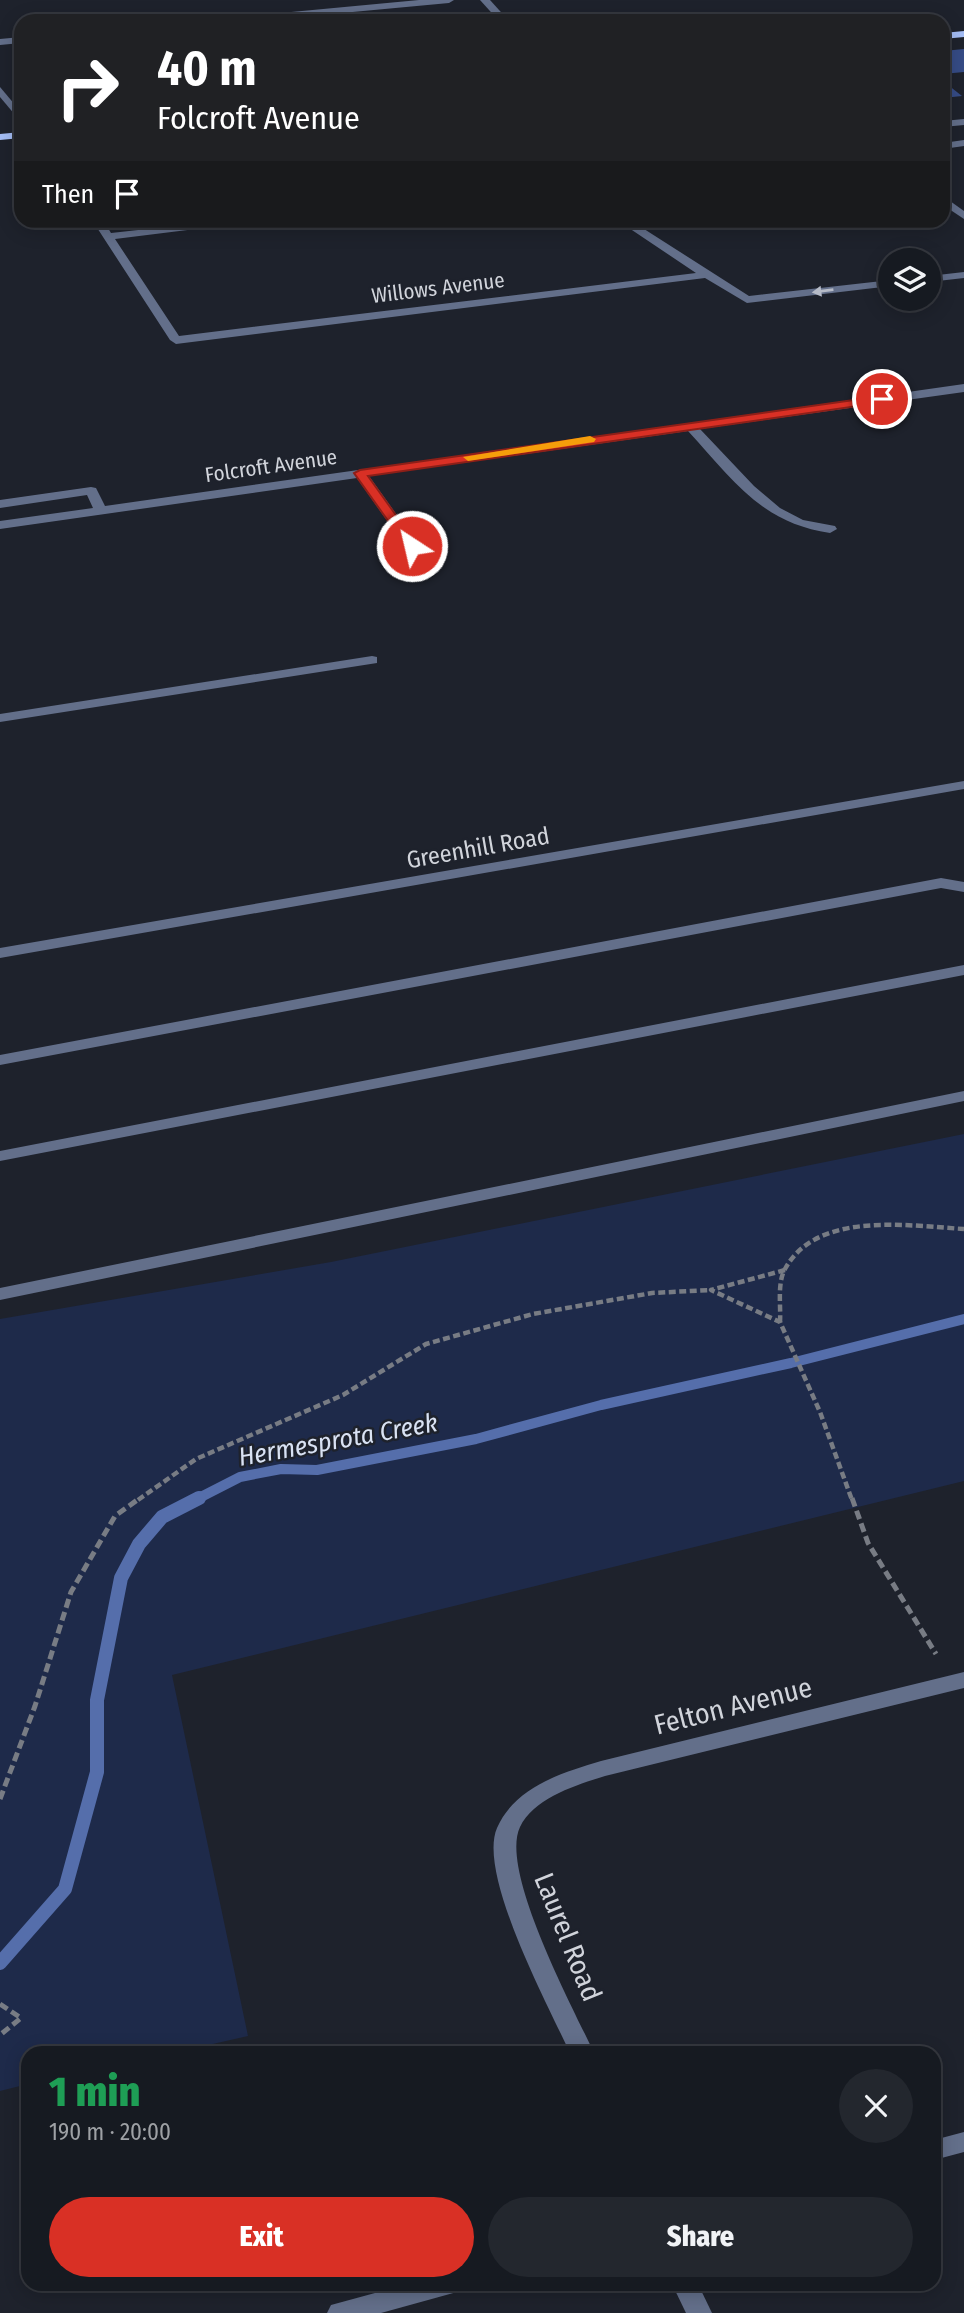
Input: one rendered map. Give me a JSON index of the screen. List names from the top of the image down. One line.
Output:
{"streets":{"street":["Willows Avenue","Folcroft Avenue","Greenhill Road","Felton Avenue","Laurel Road"]},"crossings":[["Felton Avenue","Laurel Road"]],"water":["Hermesprota Creek"],"page":{"turn":["40 m","Folcroft Avenue"],"then":"Then","heading":["1 min","190 m · 20:00"],"buttons":["Exit","Share"]}}
